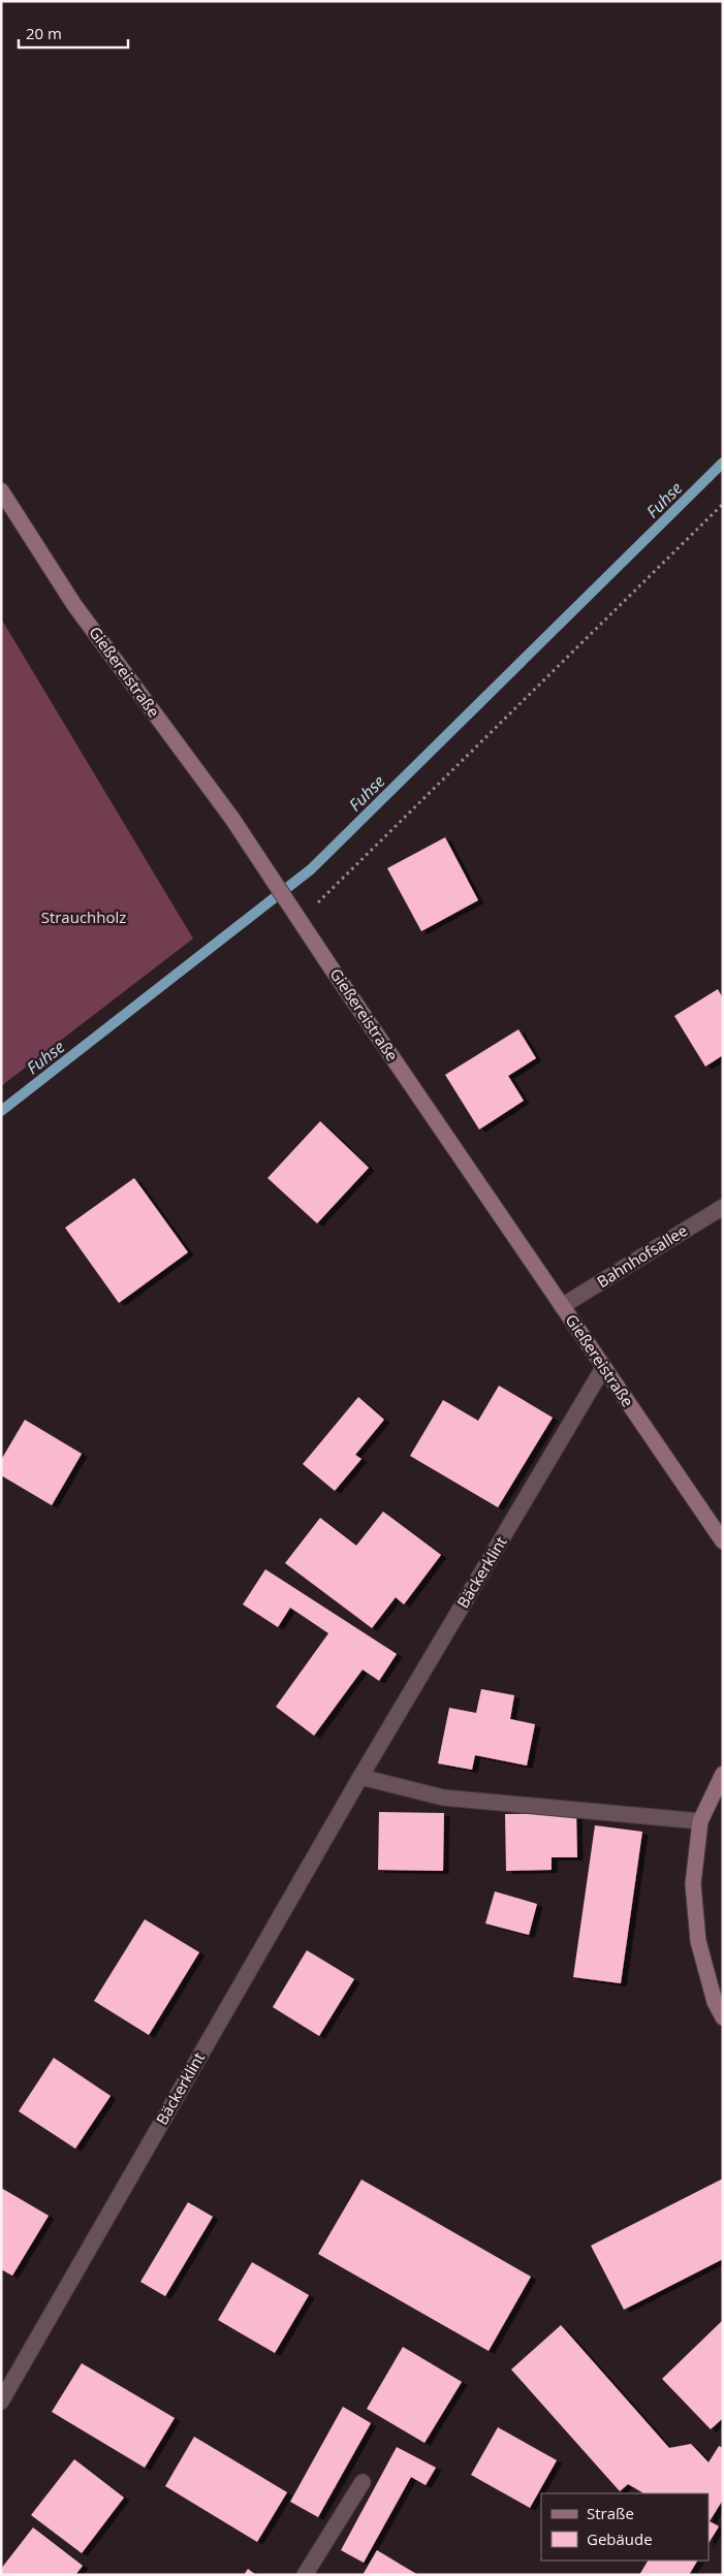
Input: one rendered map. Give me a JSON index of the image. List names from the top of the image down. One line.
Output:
{"streets":{"main road":["Gießereistraße"],"street":["Bahnhofsallee","Bäckerklint"]},"crossings":[["Gießereistraße","Bahnhofsallee"],["Gießereistraße","Bäckerklint"]],"water":["Fuhse"],"parks":["Strauchholz"],"legend":["Straße","Gebäude"],"scale_bar":"20 m"}
